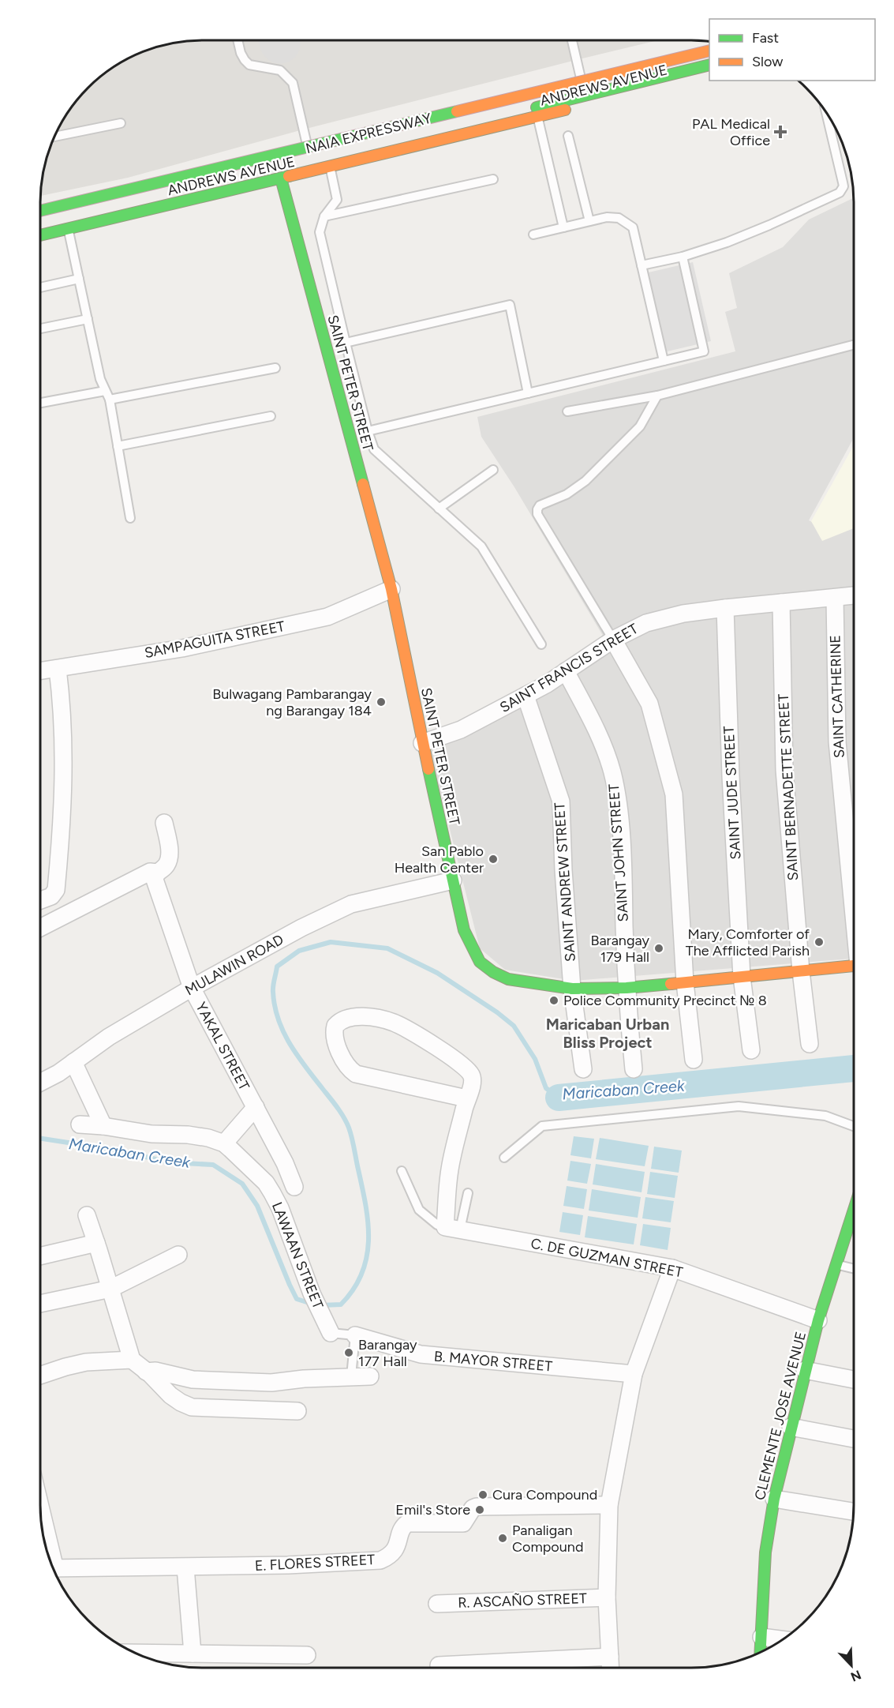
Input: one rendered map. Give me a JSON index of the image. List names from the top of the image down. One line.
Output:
{"streets":{"main road":["ANDREWS AVENUE","NAIA EXPRESSWAY","SAINT PETER STREET","CLEMENTE JOSE AVENUE"],"street":["SAMPAGUITA STREET","SAINT FRANCIS STREET","SAINT CATHERINE","SAINT BERNADETTE STREET","SAINT JUDE STREET","SAINT JOHN STREET","SAINT ANDREW STREET","MULAWIN ROAD","YAKAL STREET","LAWAAN STREET","C. DE GUZMAN STREET","B. MAYOR STREET","E. FLORES STREET","R. ASCAÑO STREET"]},"crossings":[["ANDREWS AVENUE","NAIA EXPRESSWAY"],["ANDREWS AVENUE","SAINT PETER STREET"],["SAINT PETER STREET","SAMPAGUITA STREET"],["SAINT PETER STREET","SAINT FRANCIS STREET"],["SAINT PETER STREET","SAINT BERNADETTE STREET"],["SAINT PETER STREET","SAINT JUDE STREET"],["SAINT PETER STREET","SAINT JOHN STREET"],["SAINT PETER STREET","SAINT ANDREW STREET"],["SAINT PETER STREET","MULAWIN ROAD"],["SAINT FRANCIS STREET","SAINT CATHERINE"],["SAINT FRANCIS STREET","SAINT BERNADETTE STREET"],["SAINT FRANCIS STREET","SAINT JUDE STREET"],["SAINT FRANCIS STREET","SAINT JOHN STREET"],["SAINT FRANCIS STREET","SAINT ANDREW STREET"],["MULAWIN ROAD","YAKAL STREET"],["C. DE GUZMAN STREET","CLEMENTE JOSE AVENUE"]],"districts":["Maricaban Urban Bliss Project"],"water":["Maricaban Creek"],"places":{"health":["PAL Medical Office"],"other":["Bulwagang Pambarangay ng Barangay 184","San Pablo Health Center","Mary, Comforter of The Afflicted Parish","Barangay 179 Hall","Police Community Precinct № 8","Barangay 177 Hall","Cura Compound","Emil's Store","Panaligan Compound"]},"legend":["Fast","Slow"],"north":"bottom right"}
